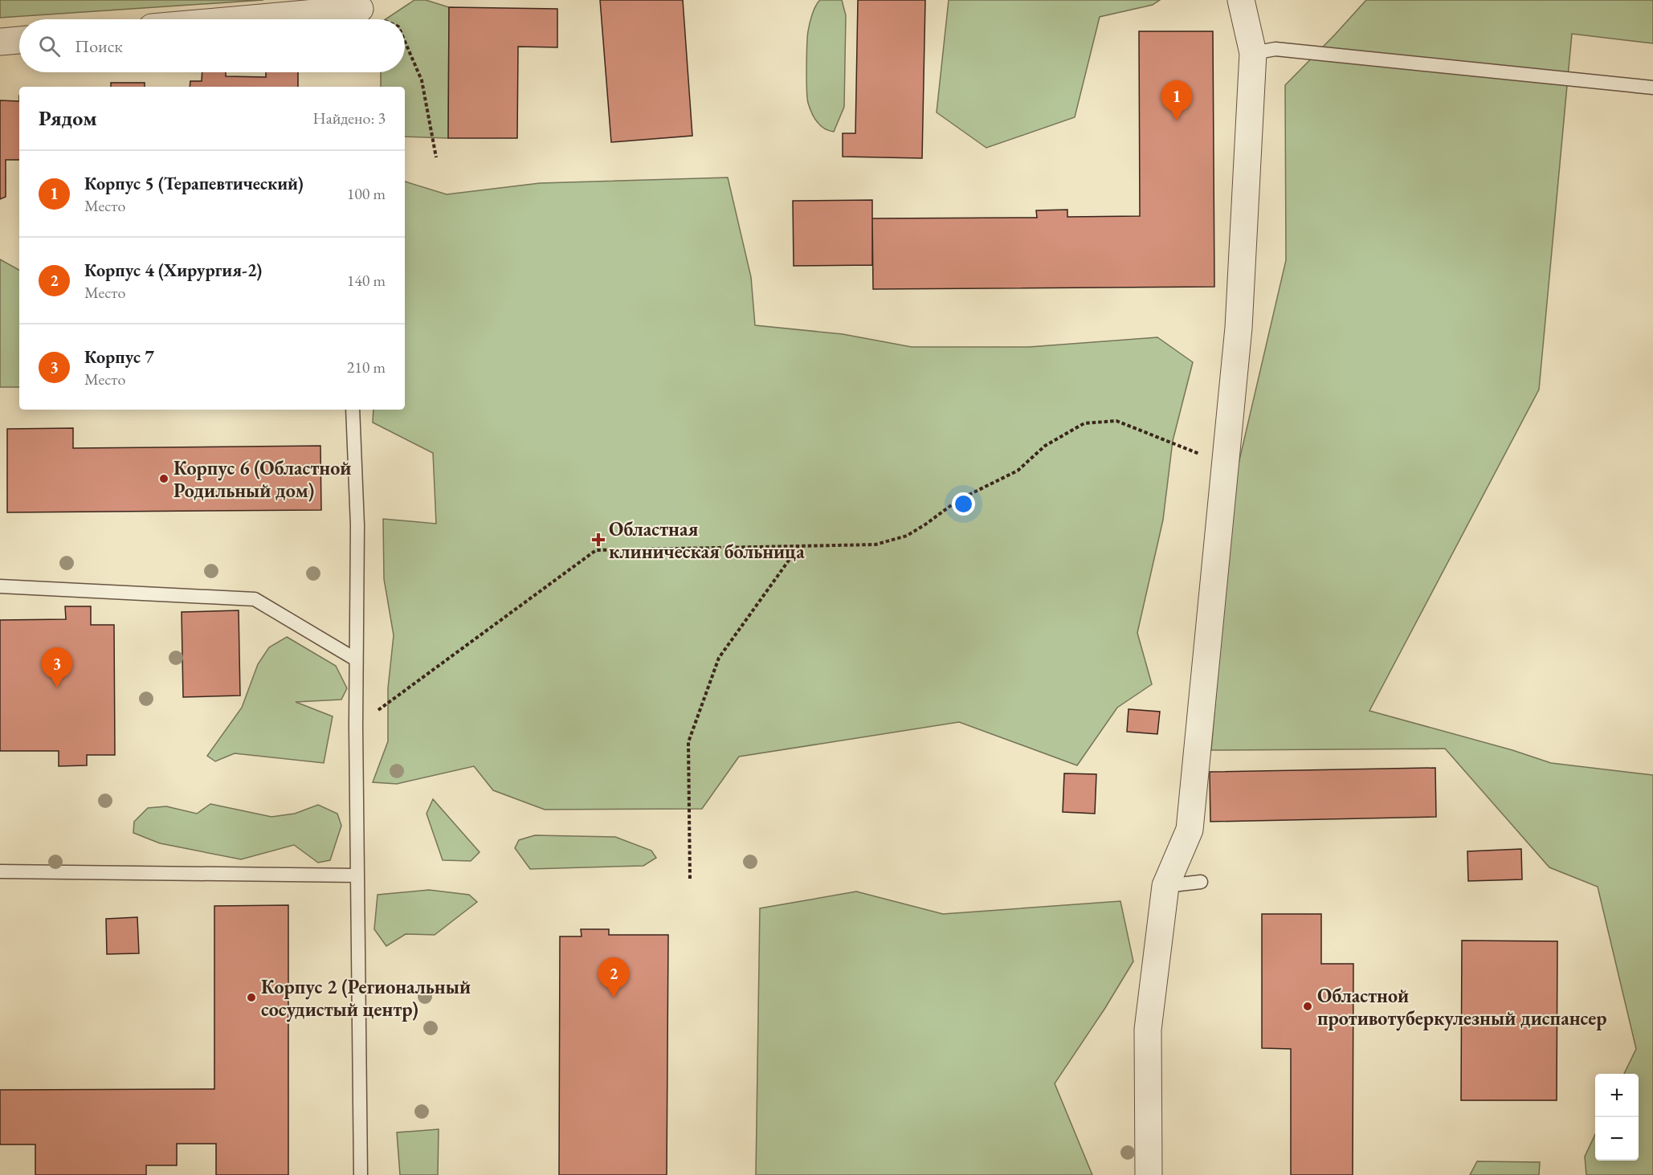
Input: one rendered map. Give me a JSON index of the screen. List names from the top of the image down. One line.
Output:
{"places":{"other":["Корпус 6 (Областной Родильный дом)","Корпус 2 (Региональный сосудистый центр)","Областной противотуберкулезный диспансер"],"health":["Областная клиническая больница"]},"page":{"search":"Поиск","pins":["1","3","2"],"heading":["Рядом","Найдено: 3"],"list":[{"mark":"1","name":"Корпус 5 (Терапевтический)","note":"Место","value":"100 m"},{"mark":"2","name":"Корпус 4 (Хирургия-2)","note":"Место","value":"140 m"},{"mark":"3","name":"Корпус 7","note":"Место","value":"210 m"}],"map_buttons":["+","−"]}}
